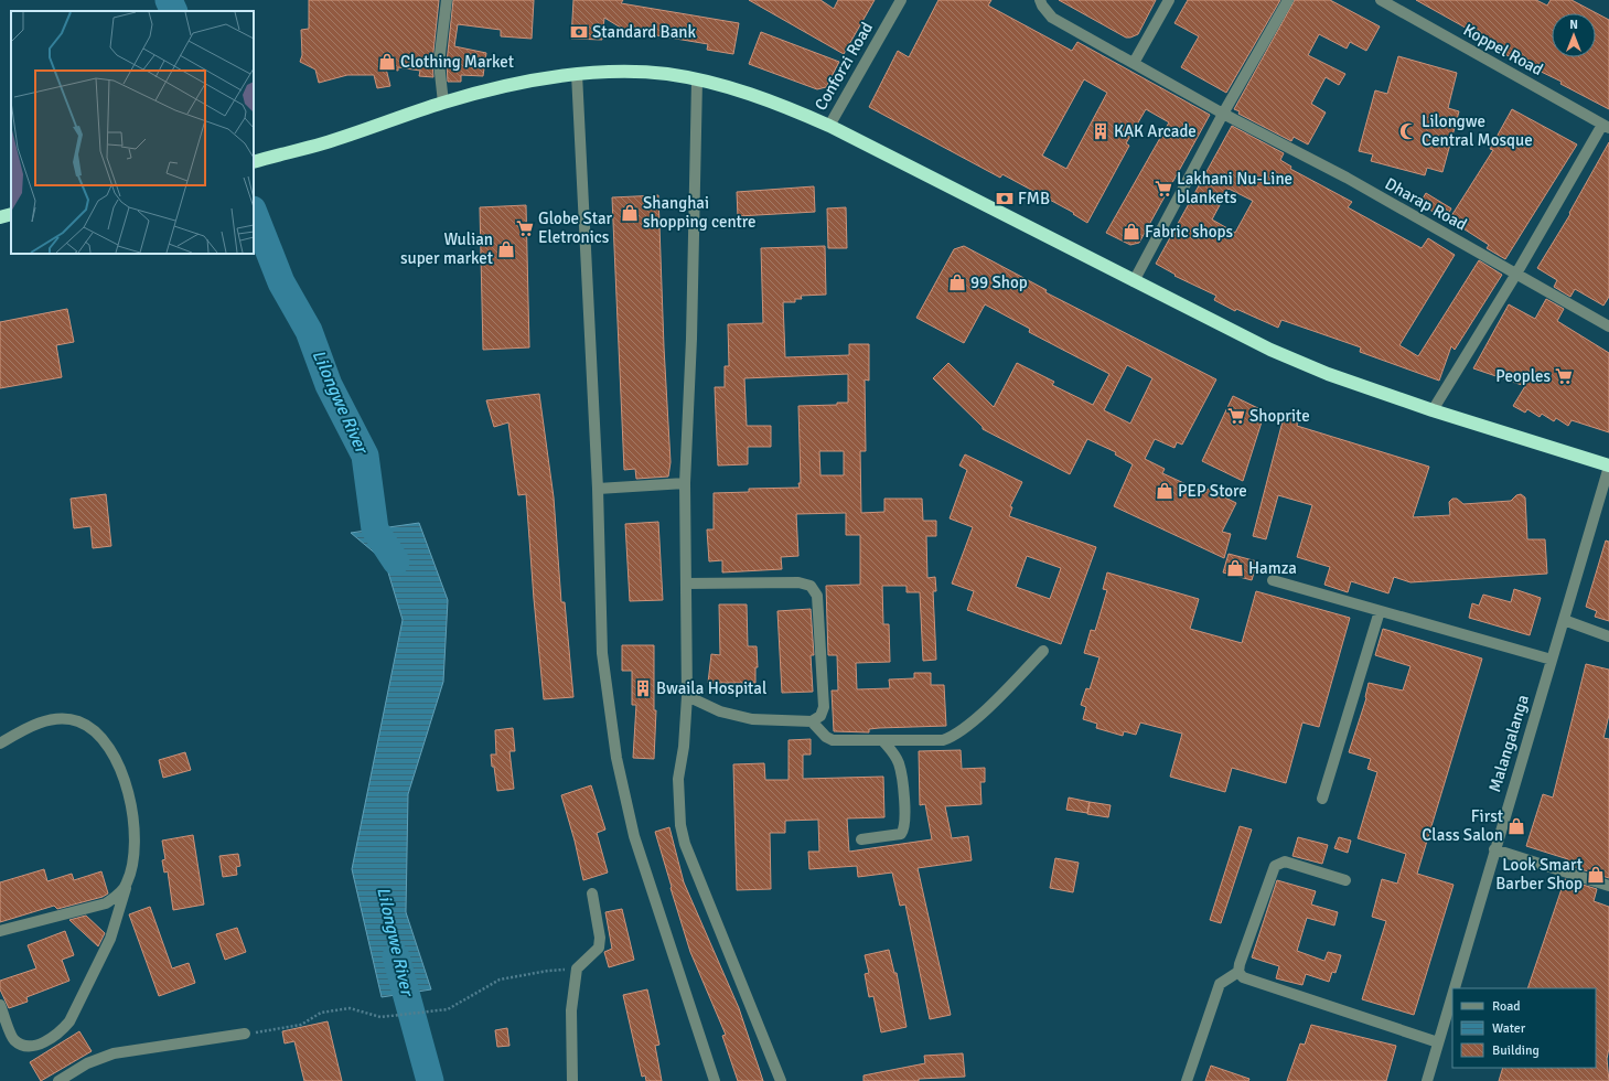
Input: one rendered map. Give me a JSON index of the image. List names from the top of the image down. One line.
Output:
{"streets":{"street":["Koppel Road","Conforzi Road","Dharap Road","Malangalanga"]},"water":["Lilongwe River"],"places":{"bank":["Standard Bank","FMB"],"shop":["Clothing Market","Shanghai shopping centre","Fabric shops","Wulian super market","99 Shop","PEP Store","Hamza","First Class Salon","Look Smart Barber Shop"],"building":["KAK Arcade","Bwaila Hospital"],"mosque":["Lilongwe Central Mosque"],"supermarket":["Lakhani Nu-Line blankets","Globe Star Eletronics","Peoples","Shoprite"]},"legend":["Road","Water","Building"],"north":"top"}
